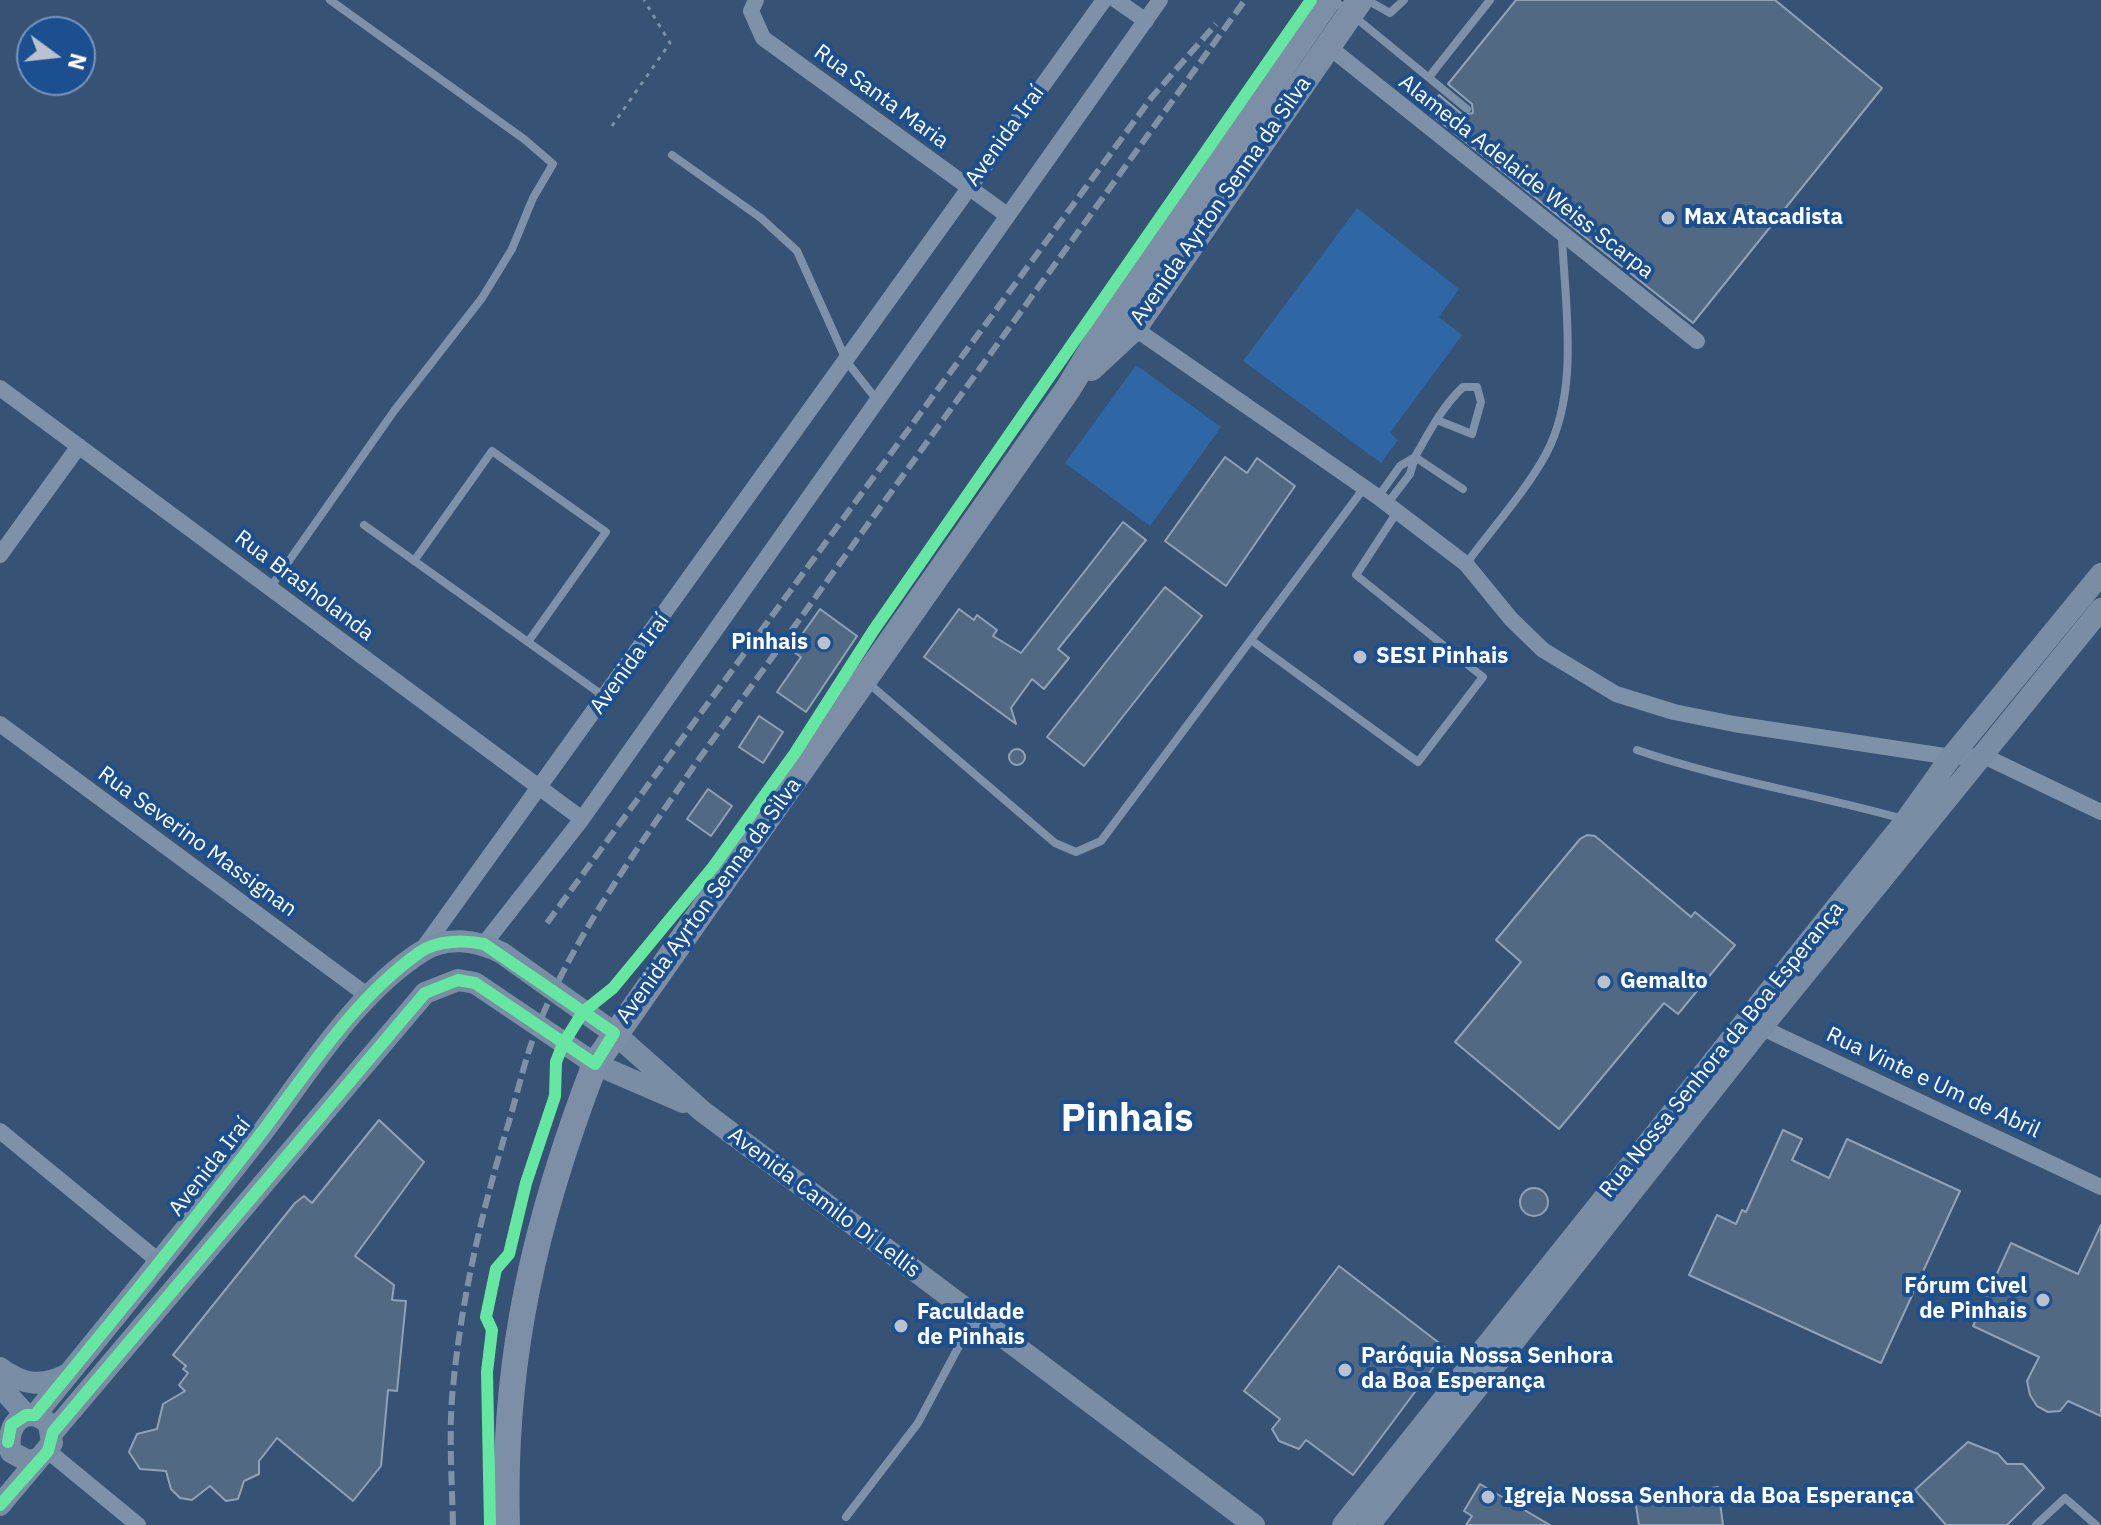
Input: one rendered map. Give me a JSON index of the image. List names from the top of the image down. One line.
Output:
{"streets":{"main road":["Avenida Iraí","Avenida Ayrton Senna da Silva","Rua Nossa Senhora da Boa Esperança","Avenida Camilo Di Lellis"],"street":["Rua Santa Maria","Alameda Adelaide Weiss Scarpa","Rua Brasholanda","Rua Severino Massignan","Rua Vinte e Um de Abril"]},"crossings":[["Rua Santa Maria","Avenida Iraí"],["Avenida Iraí","Rua Brasholanda"],["Avenida Iraí","Rua Severino Massignan"],["Avenida Iraí","Avenida Camilo Di Lellis"],["Alameda Adelaide Weiss Scarpa","Avenida Ayrton Senna da Silva"],["Avenida Ayrton Senna da Silva","Avenida Camilo Di Lellis"],["Rua Nossa Senhora da Boa Esperança","Rua Vinte e Um de Abril"]],"districts":["Pinhais"],"places":["Max Atacadista","Pinhais","SESI Pinhais","Gemalto","Fórum Civel de Pinhais","Faculdade de Pinhais","Paróquia Nossa Senhora da Boa Esperança","Igreja Nossa Senhora da Boa Esperança"],"north":"right"}
